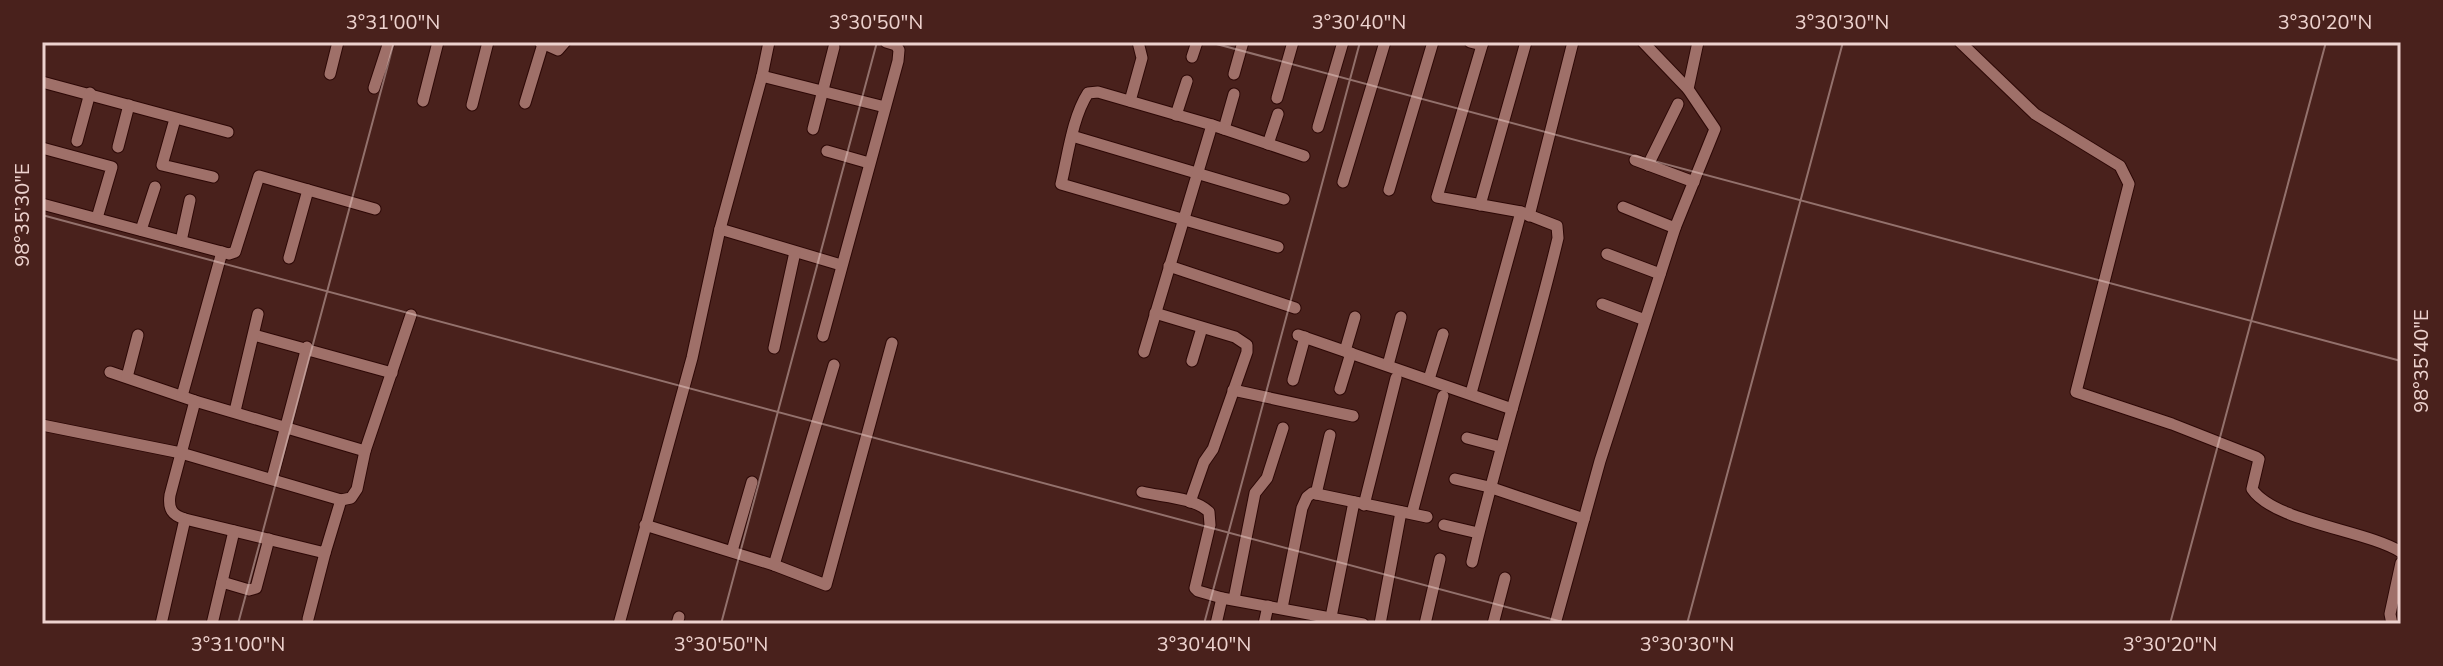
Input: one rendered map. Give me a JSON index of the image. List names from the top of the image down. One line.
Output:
{"coordinates":["3°31'00\"N","3°30'50\"N","3°30'40\"N","3°30'30\"N","3°30'20\"N","98°35'30\"E","98°35'40\"E"]}
